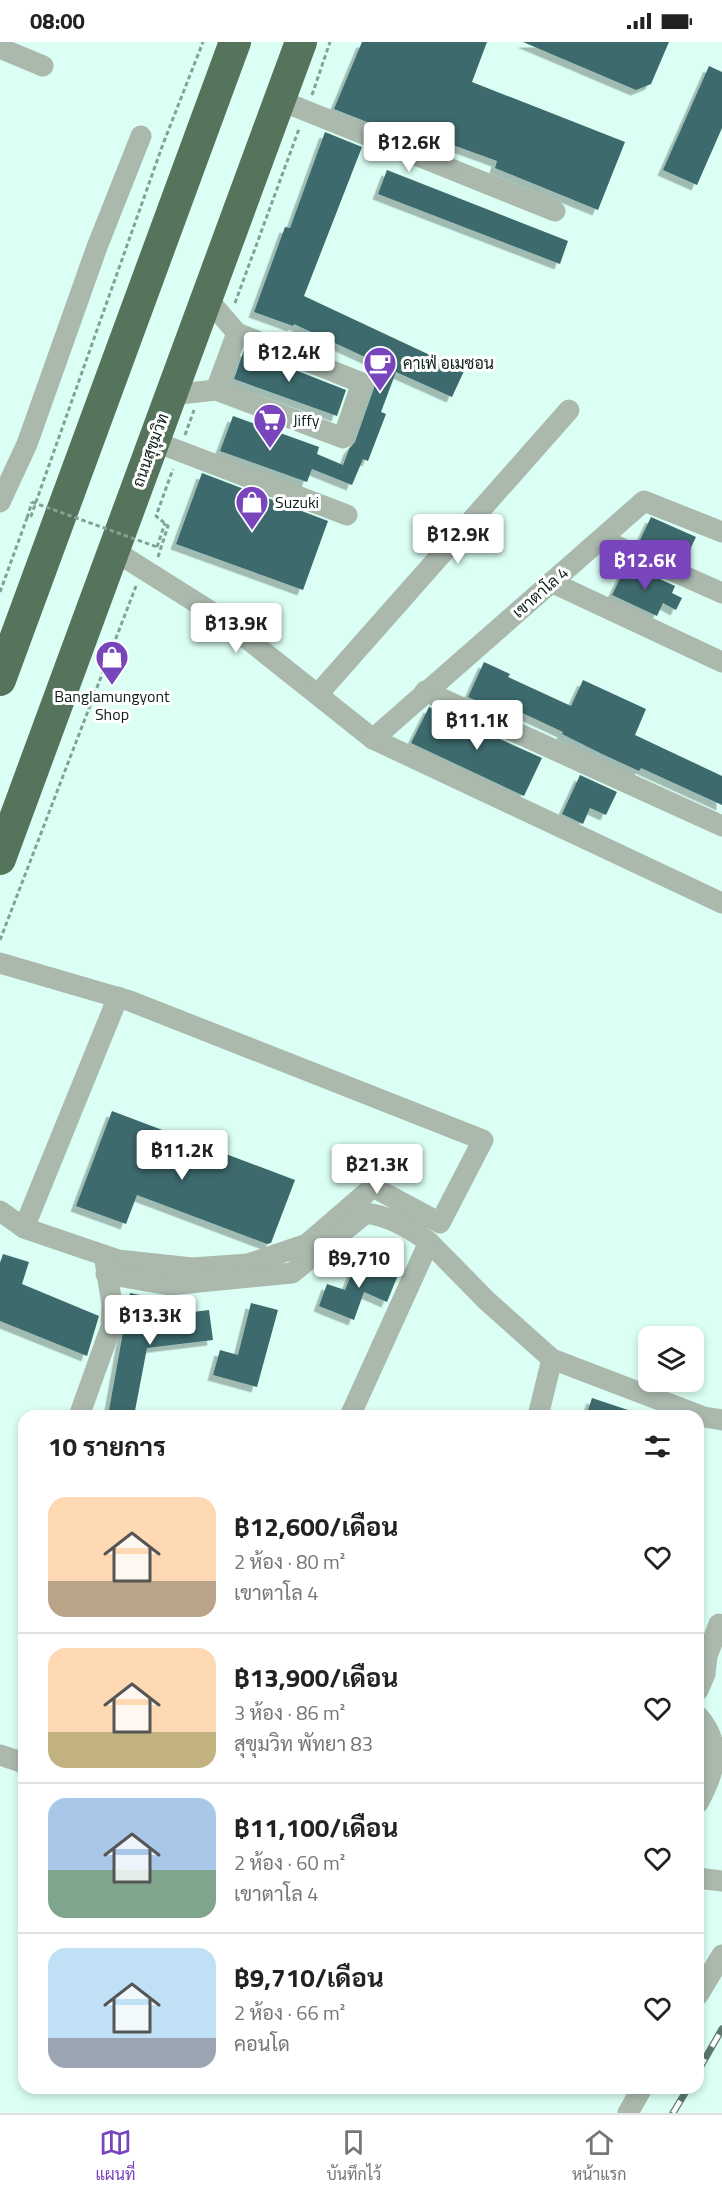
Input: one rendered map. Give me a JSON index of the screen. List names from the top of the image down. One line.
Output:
{"streets":{"highway":["ถนนสุขุมวิท"],"street":["เขาตาโล 4"]},"places":{"cafe":["คาเฟ่ อเมซอน"],"supermarket":["Jiffy"],"shop":["Suzuki","Banglamungyont Shop"]},"page":{"status":"08:00","price":["฿12.6K","฿12.4K","฿12.9K","฿12.6K","฿13.9K","฿11.1K","฿11.2K","฿21.3K","฿9,710","฿13.3K"],"heading":"10 รายการ","list":[{"name":"฿12,600/เดือน","note":"2 ห้อง · 80 m² · เขาตาโล 4"},{"name":"฿13,900/เดือน","note":"3 ห้อง · 86 m² · สุขุมวิท พัทยา 83"},{"name":"฿11,100/เดือน","note":"2 ห้อง · 60 m² · เขาตาโล 4"},{"name":"฿9,710/เดือน","note":"2 ห้อง · 66 m² · คอนโด"}],"tabs":["แผนที่","บันทึกไว้","หน้าแรก"]}}
